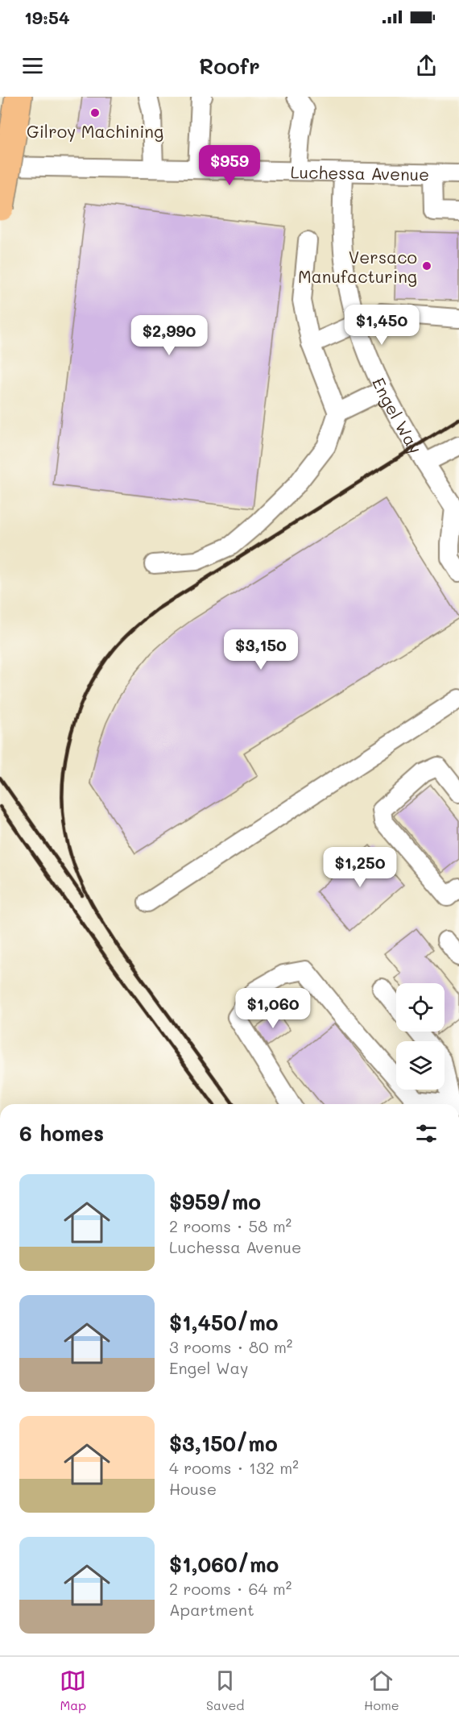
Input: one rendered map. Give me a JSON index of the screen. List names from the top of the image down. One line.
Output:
{"streets":{"street":["Luchessa Avenue","Engel Way"]},"crossings":[["Luchessa Avenue","Engel Way"]],"places":["Gilroy Machining","Versaco Manufacturing"],"page":{"status":"19:54","header":"Roofr","price":["$959","$1,450","$2,990","$3,150","$1,250","$1,060"],"heading":"6 homes","list":[{"name":"$959/mo","note":"2 rooms · 58 m² · Luchessa Avenue"},{"name":"$1,450/mo","note":"3 rooms · 80 m² · Engel Way"},{"name":"$3,150/mo","note":"4 rooms · 132 m² · House"},{"name":"$1,060/mo","note":"2 rooms · 64 m² · Apartment"}],"tabs":["Map","Saved","Home"]}}
